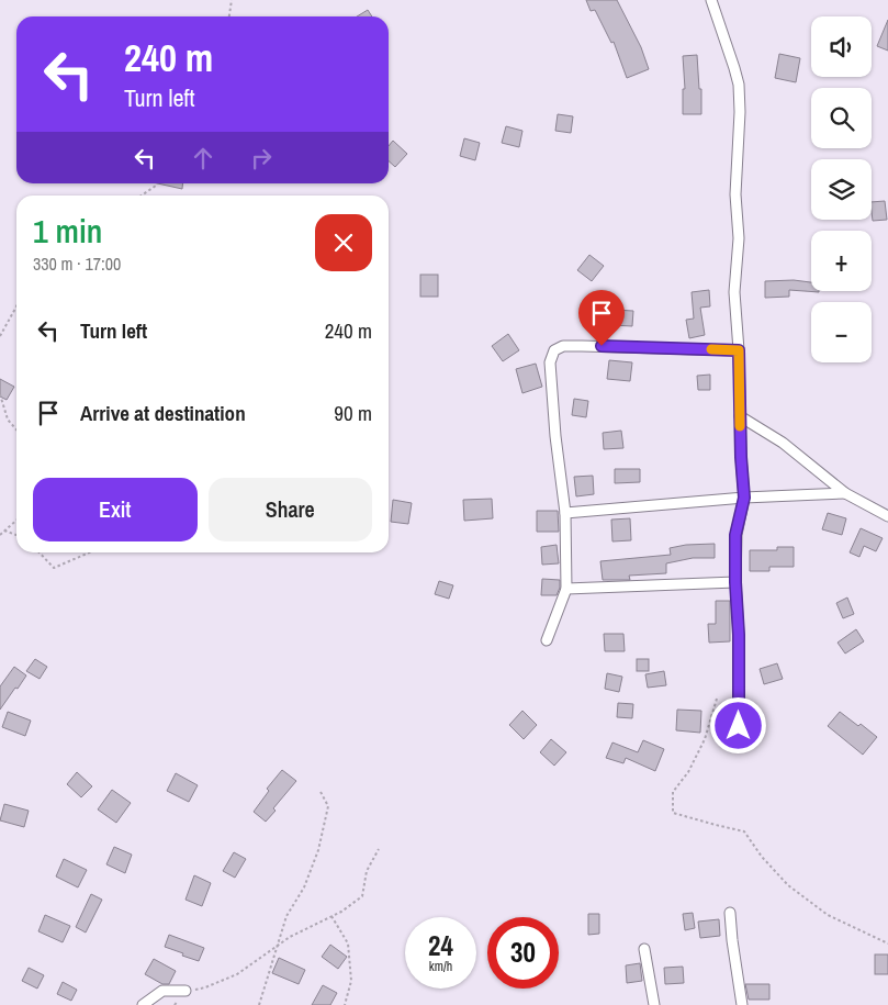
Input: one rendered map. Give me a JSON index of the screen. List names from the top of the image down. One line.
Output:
{"page":{"map_buttons":["+","−"],"turn":["240 m","Turn left"],"heading":["1 min","330 m · 17:00"],"list":[{"name":"Turn left","value":"240 m"},{"name":"Arrive at destination","value":"90 m"}],"buttons":["Exit","Share"],"speed":"24 km/h","limit":"30"}}
